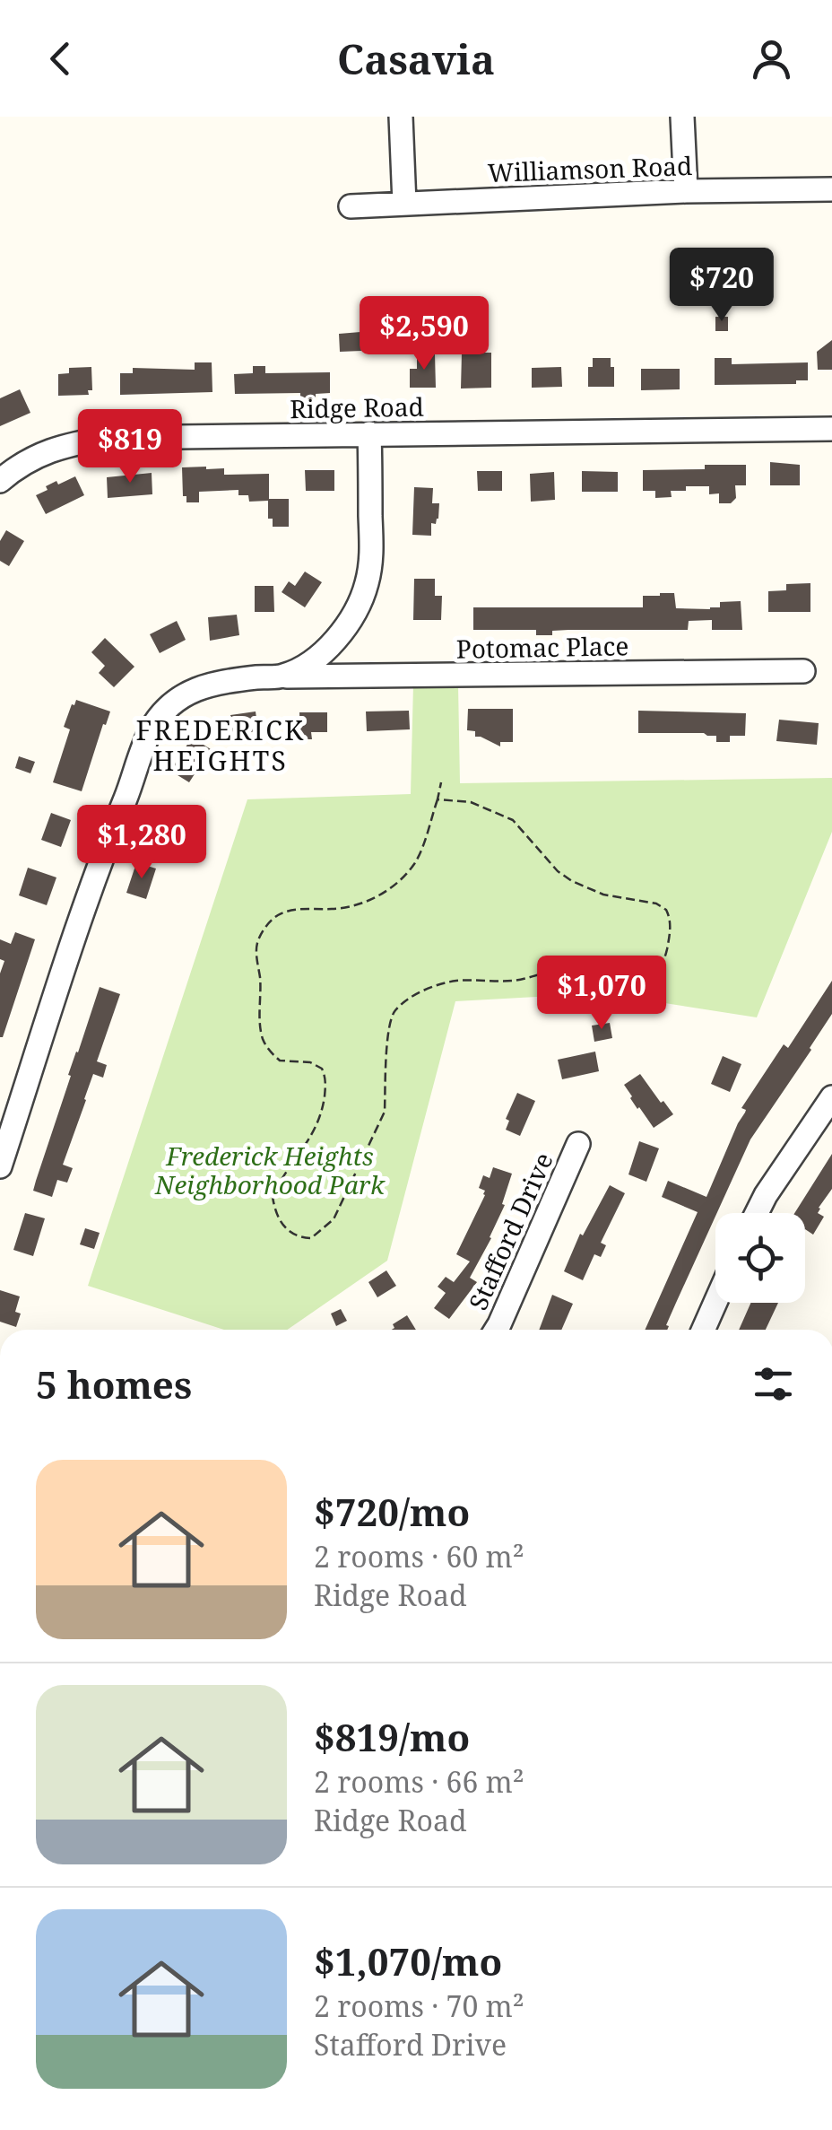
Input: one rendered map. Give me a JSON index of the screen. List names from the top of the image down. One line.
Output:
{"streets":{"street":["Williamson Road","Ridge Road","Potomac Place","Stafford Drive"]},"districts":["FREDERICK HEIGHTS"],"parks":["Frederick Heights Neighborhood Park"],"page":{"header":"Casavia","price":["$720","$2,590","$819","$1,280","$1,070"],"heading":"5 homes","list":[{"name":"$720/mo","note":"2 rooms · 60 m² · Ridge Road"},{"name":"$819/mo","note":"2 rooms · 66 m² · Ridge Road"},{"name":"$1,070/mo","note":"2 rooms · 70 m² · Stafford Drive"}]}}
